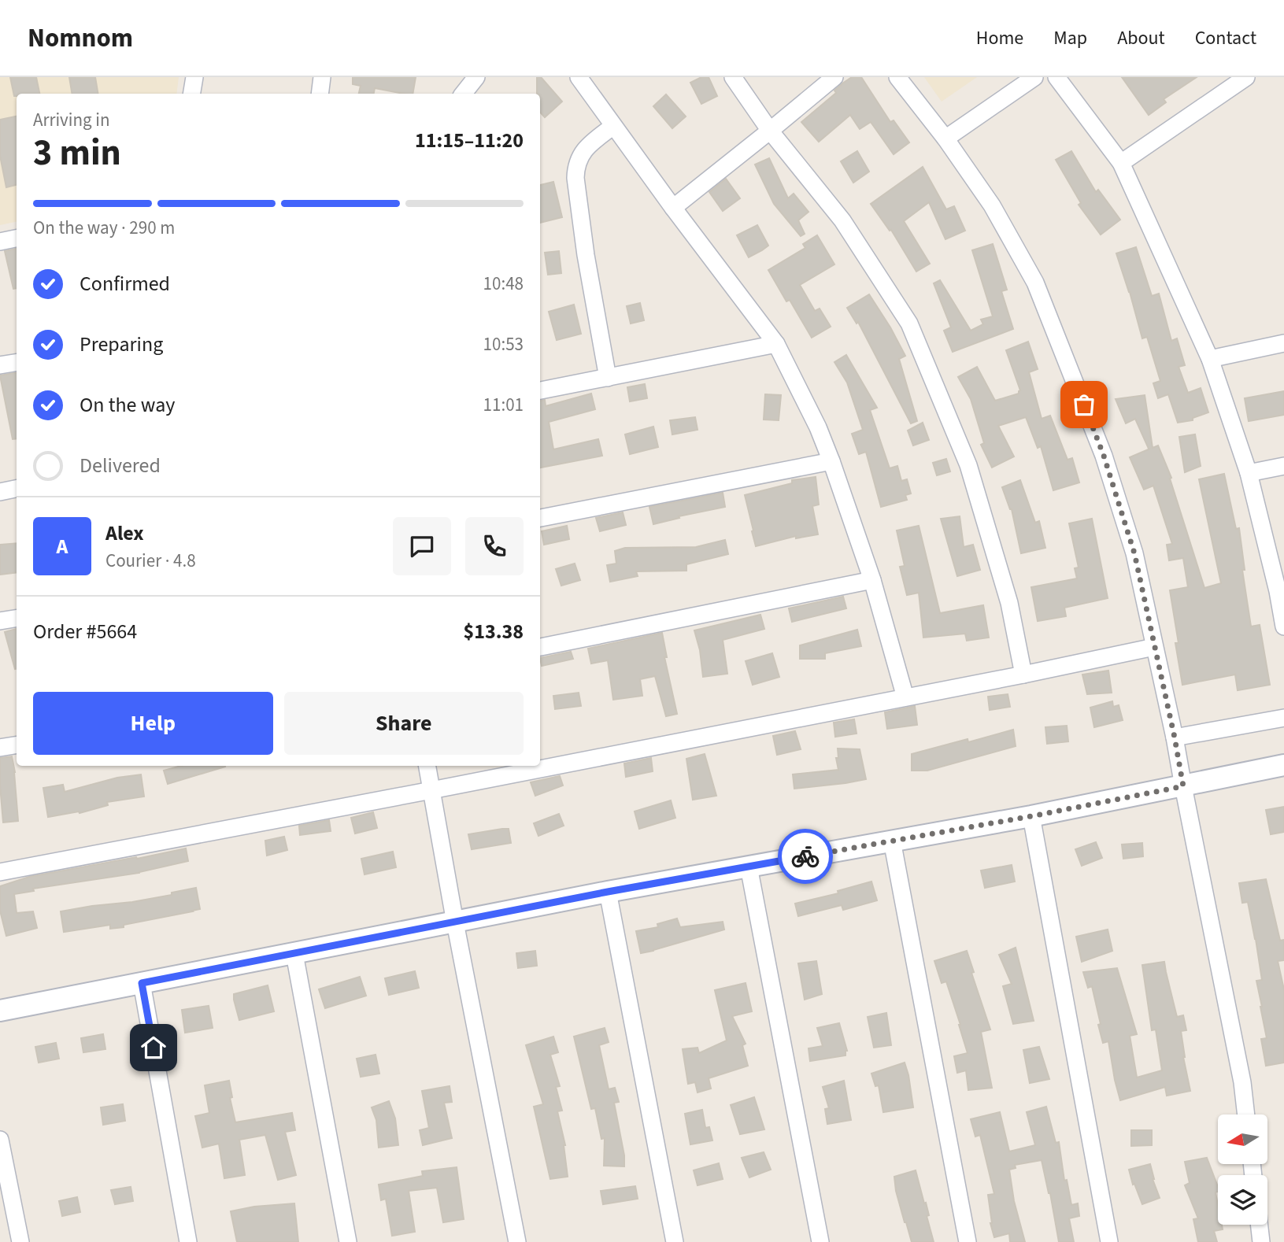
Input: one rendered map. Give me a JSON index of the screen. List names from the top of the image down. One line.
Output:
{"north":"left","page":{"header":"Nomnom","nav":["Home","Map","About","Contact"],"heading":["3 min","Arriving in","11:15–11:20"],"panel":["Alex","Courier · 4.8","Order #5664","$13.38"],"bar":"On the way · 290 m","list":[["Confirmed","10:48"],["Preparing","10:53"],["On the way","11:01"],"Delivered"],"round":"A","buttons":["Help","Share"]}}
